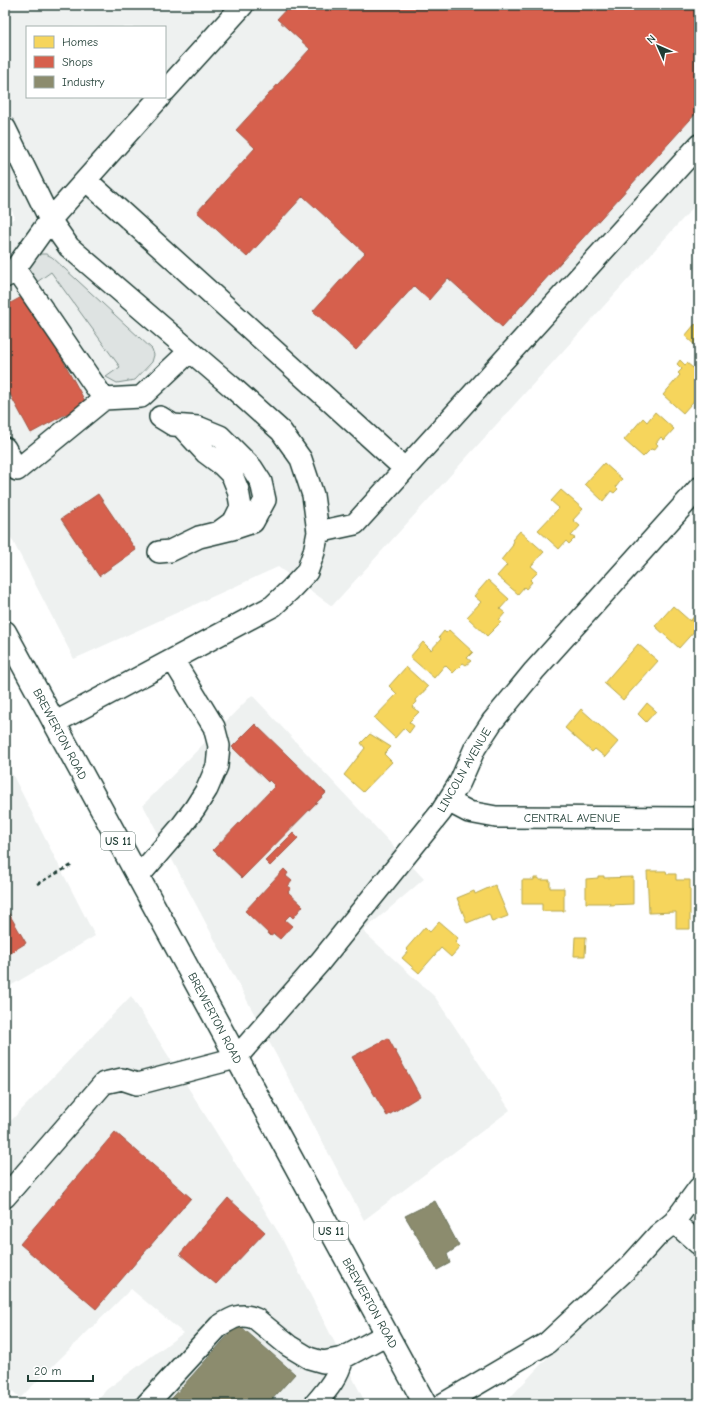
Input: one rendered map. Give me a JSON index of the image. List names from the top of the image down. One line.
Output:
{"streets":{"main road":["BREWERTON ROAD","US 11"],"street":["LINCOLN AVENUE","CENTRAL AVENUE"]},"crossings":[["BREWERTON ROAD","LINCOLN AVENUE"],["LINCOLN AVENUE","CENTRAL AVENUE"]],"legend":["Homes","Shops","Industry"],"scale_bar":"20 m","north":"top left"}
